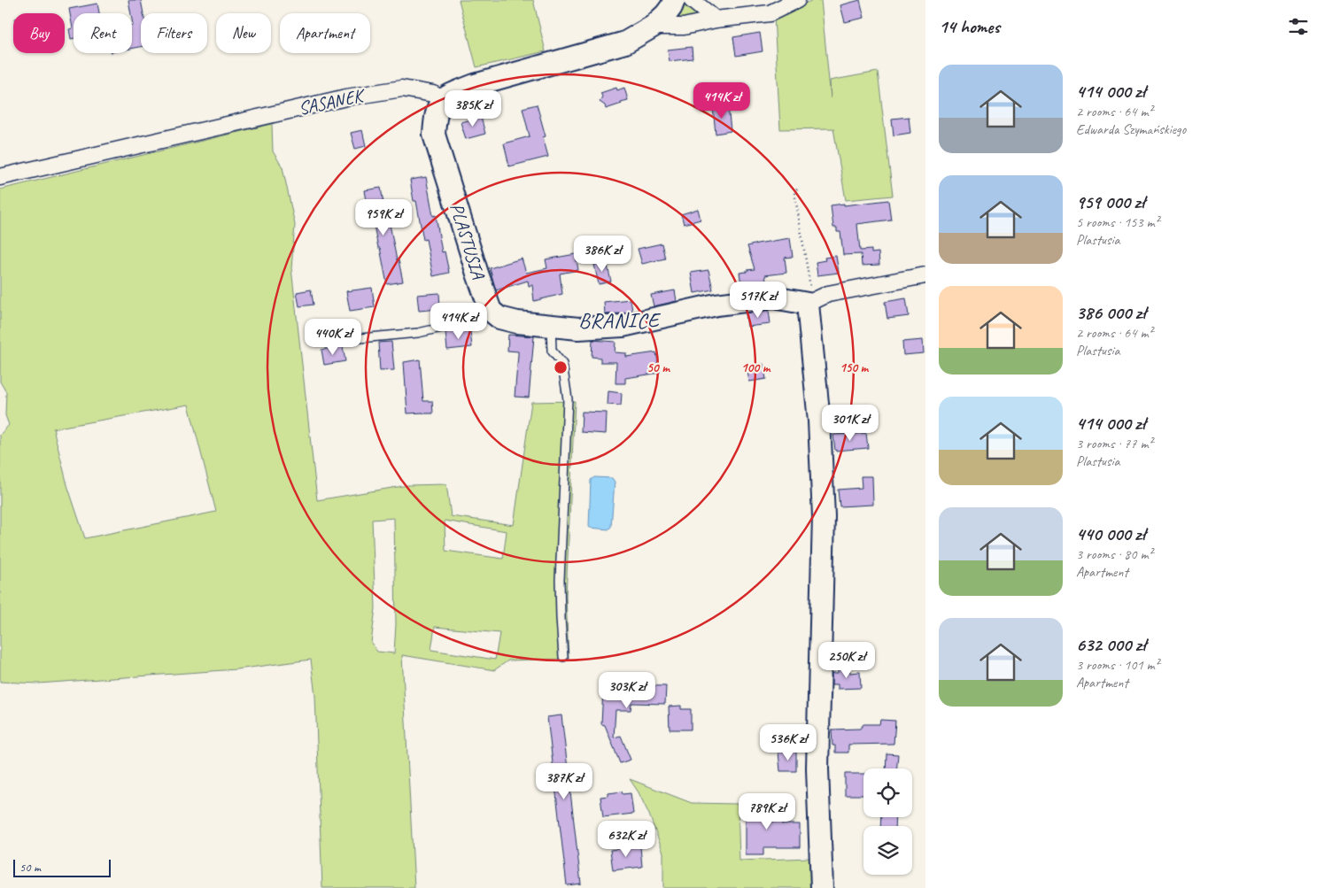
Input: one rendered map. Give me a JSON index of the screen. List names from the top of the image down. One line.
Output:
{"streets":{"street":["SASANEK","PLASTUSIA"]},"crossings":[["SASANEK","PLASTUSIA"]],"districts":["BRANICE"],"scale_bar":"50 m","page":{"heading":"14 homes","chip":["Buy","Rent","Filters","New","Apartment"],"list":[{"name":"414 000 zł","note":"2 rooms · 64 m² · Edwarda Szymańskiego"},{"name":"959 000 zł","note":"5 rooms · 153 m² · Plastusia"},{"name":"386 000 zł","note":"2 rooms · 64 m² · Plastusia"},{"name":"414 000 zł","note":"3 rooms · 77 m² · Plastusia"},{"name":"440 000 zł","note":"3 rooms · 80 m² · Apartment"},{"name":"632 000 zł","note":"3 rooms · 101 m² · Apartment"}],"price":["414K zł","385K zł","959K zł","386K zł","517K zł","414K zł","440K zł","301K zł","250K zł","303K zł","536K zł","387K zł","789K zł","632K zł"],"scale":"50 m"},"rings":["50 m","100 m","150 m"]}
